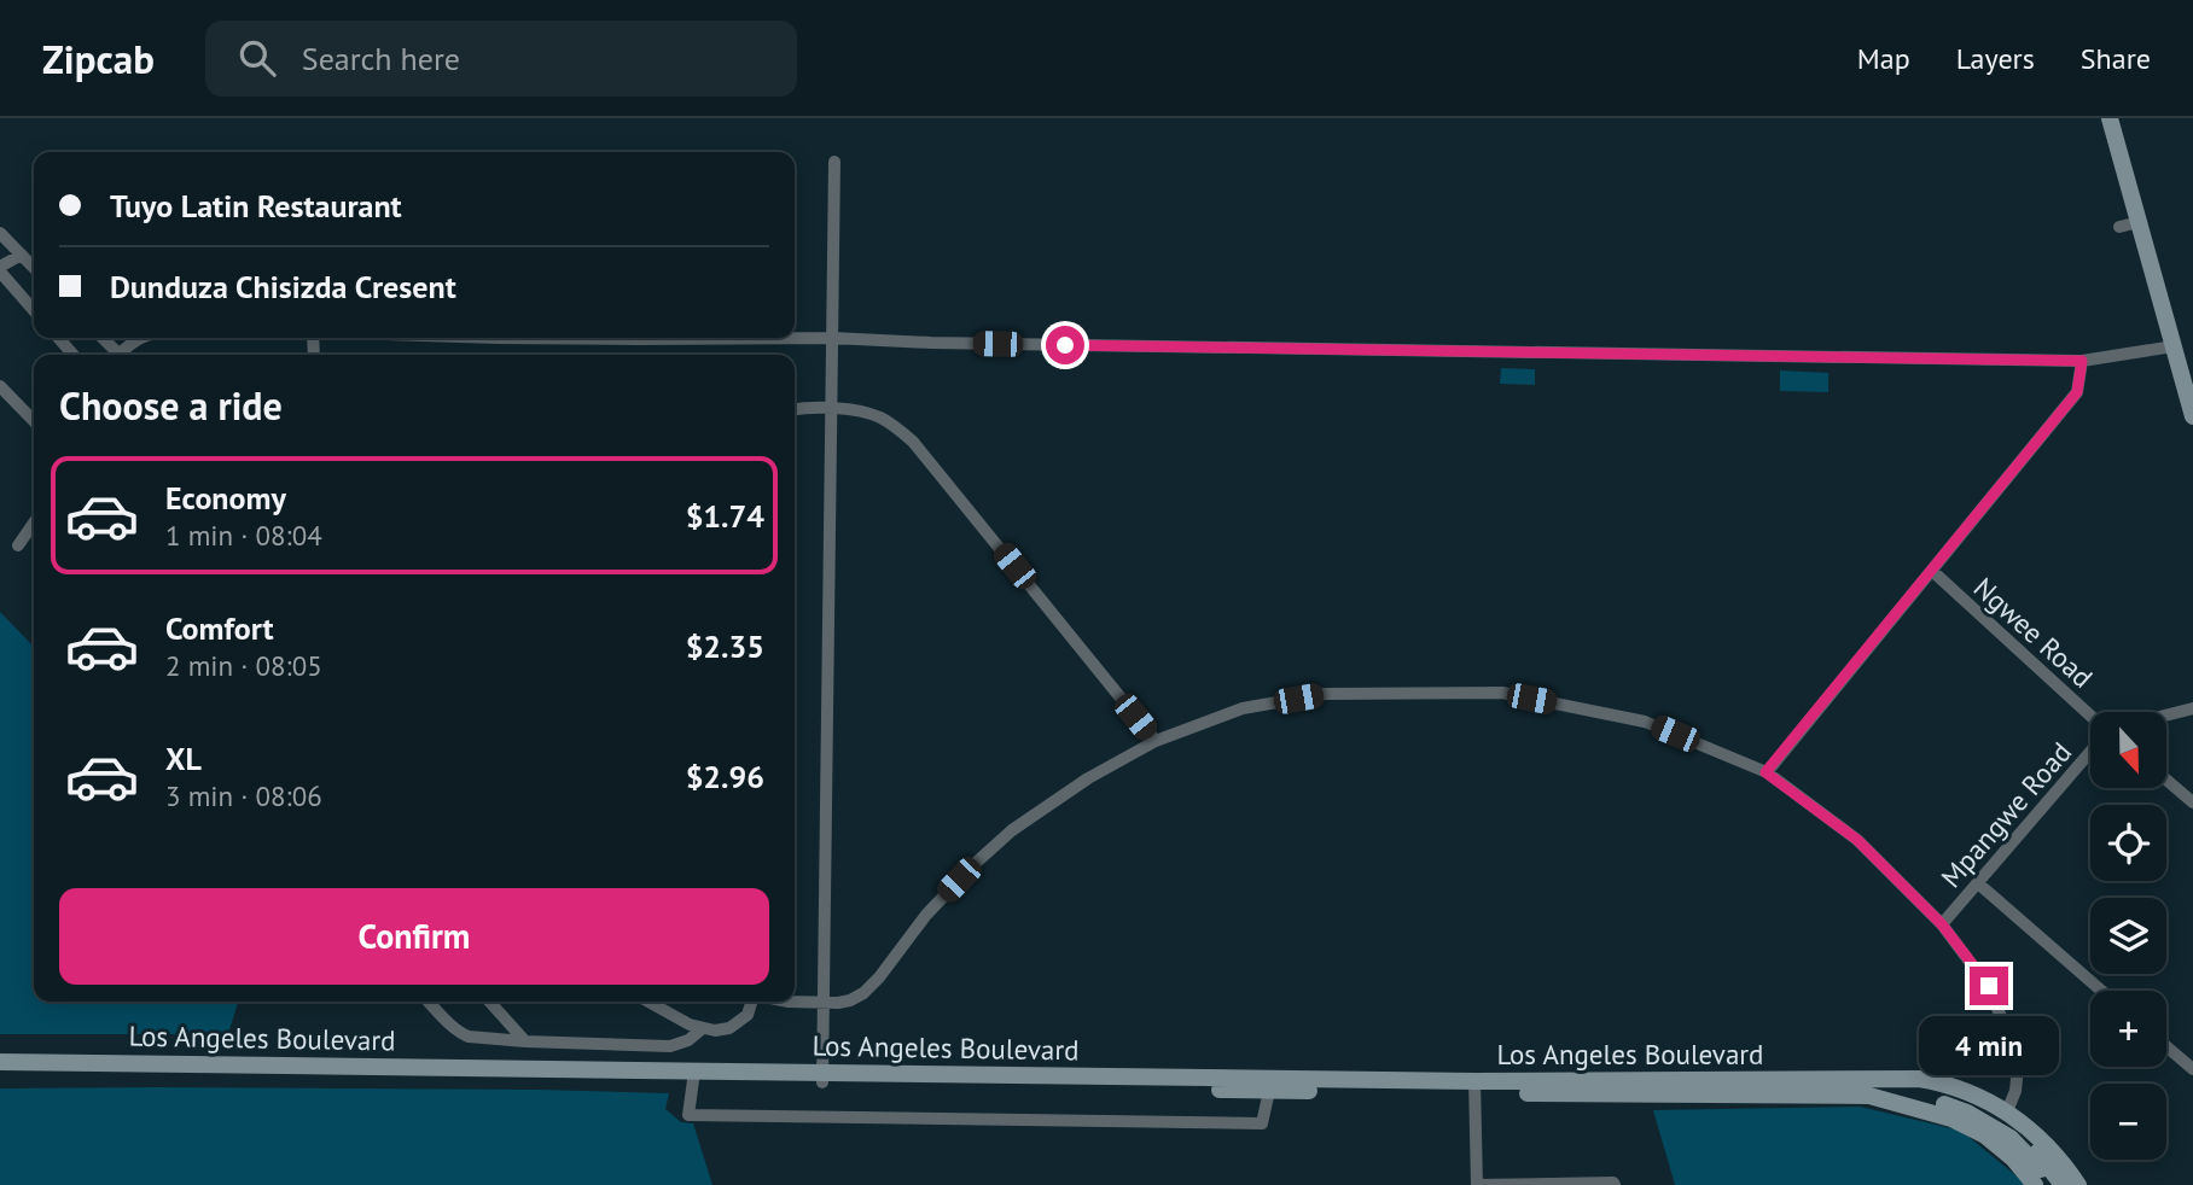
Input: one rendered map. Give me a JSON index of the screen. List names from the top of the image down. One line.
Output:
{"streets":{"main road":["Los Angeles Boulevard"],"street":["Ngwee Road","Mpangwe Road"]},"north":"bottom","page":{"header":"Zipcab","search":"Search here","nav":["Map","Layers","Share"],"banner":["Tuyo Latin Restaurant","Dunduza Chisizda Cresent"],"heading":"Choose a ride","list":[{"name":"Economy","note":"1 min · 08:04","value":"$1.74"},{"name":"Comfort","note":"2 min · 08:05","value":"$2.35"},{"name":"XL","note":"3 min · 08:06","value":"$2.96"}],"map_buttons":["+","−"],"buttons":"Confirm","bubble":"4 min"}}
